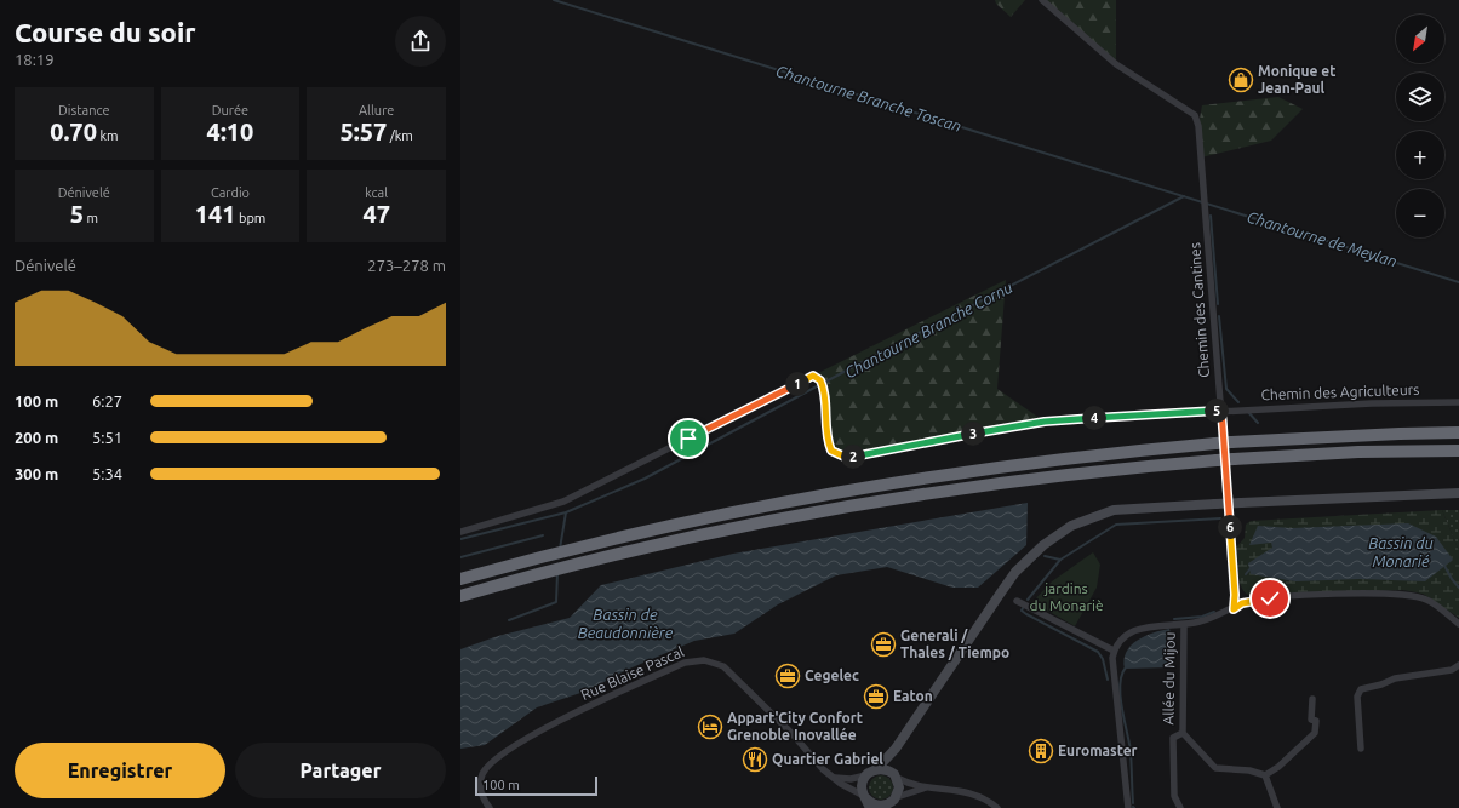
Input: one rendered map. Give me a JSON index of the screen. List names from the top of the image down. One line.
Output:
{"streets":{"street":["Chemin des Cantines","Chemin des Agriculteurs","Rue Blaise Pascal","Allée du Mijou"]},"crossings":[["Chemin des Cantines","Chemin des Agriculteurs"]],"water":["Chantourne Branche Toscan","Chantourne de Meylan","Chantourne Branche Cornu","Bassin du Monarié","Bassin de Beaudonnière"],"parks":["jardins du Monariè"],"places":{"shop":["Monique et Jean-Paul"],"office":["Generali / Thales / Tiempo","Cegelec","Eaton"],"hotel":["Appart'City Confort Grenoble Inovallée"],"building":["Euromaster"],"restaurant":["Quartier Gabriel"]},"scale_bar":"100 m","north":"bottom left","page":{"heading":["Course du soir","18:19"],"map_buttons":["+","−"],"stats":[["Distance","0.70 km"],["Durée","4:10"],["Allure","5:57 /km"],["Dénivelé","5 m"],["Cardio","141 bpm"],["kcal","47"]],"chart":["Dénivelé","273–278 m"],"pins":["1","5","4","3","2","6"],"list":[{"name":"100 m","note":"6:27"},{"name":"200 m","note":"5:51"},{"name":"300 m","note":"5:34"}],"buttons":["Enregistrer","Partager"],"scale":"100 m"}}
